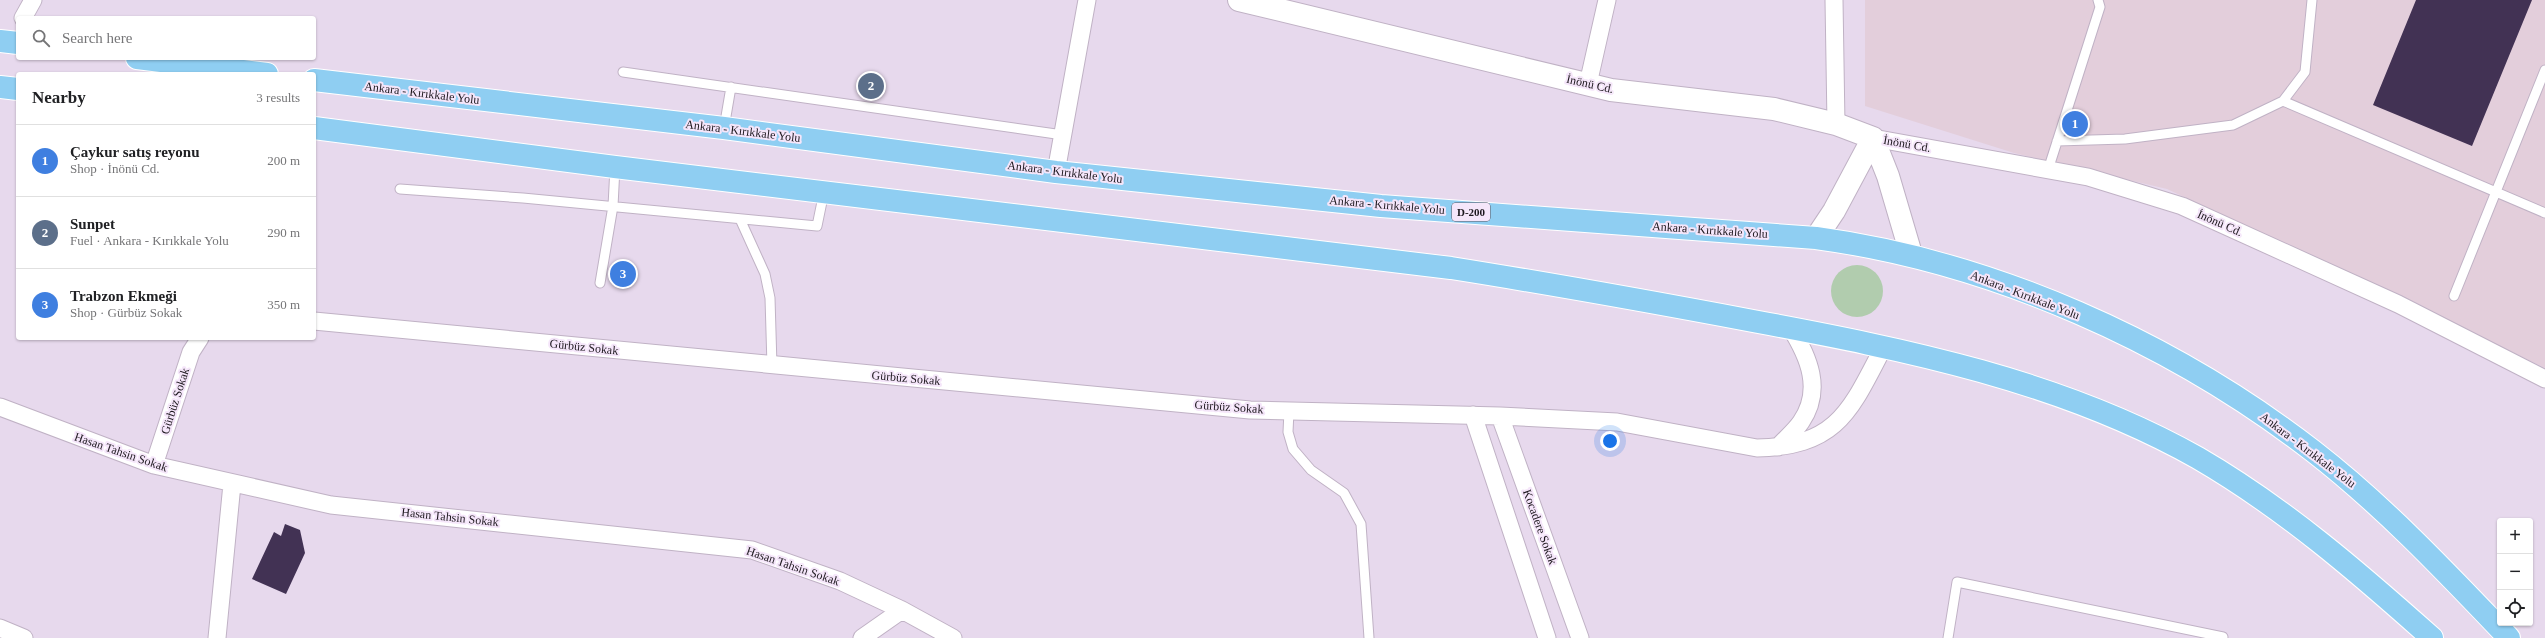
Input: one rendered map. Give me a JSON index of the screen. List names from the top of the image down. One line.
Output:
{"streets":{"highway":["Ankara - Kırıkkale Yolu","D-200"],"street":["İnönü Cd.","Gürbüz Sokak","Hasan Tahsin Sokak","Kocadere Sokak"]},"crossings":[["Gürbüz Sokak","Hasan Tahsin Sokak"],["Gürbüz Sokak","Kocadere Sokak"]],"page":{"search":"Search here","pins":["2","1","3"],"heading":["Nearby","3 results"],"list":[{"mark":"1","name":"Çaykur satış reyonu","note":"Shop · İnönü Cd.","value":"200 m"},{"mark":"2","name":"Sunpet","note":"Fuel · Ankara - Kırıkkale Yolu","value":"290 m"},{"mark":"3","name":"Trabzon Ekmeği","note":"Shop · Gürbüz Sokak","value":"350 m"}],"map_buttons":["+","−"]}}
